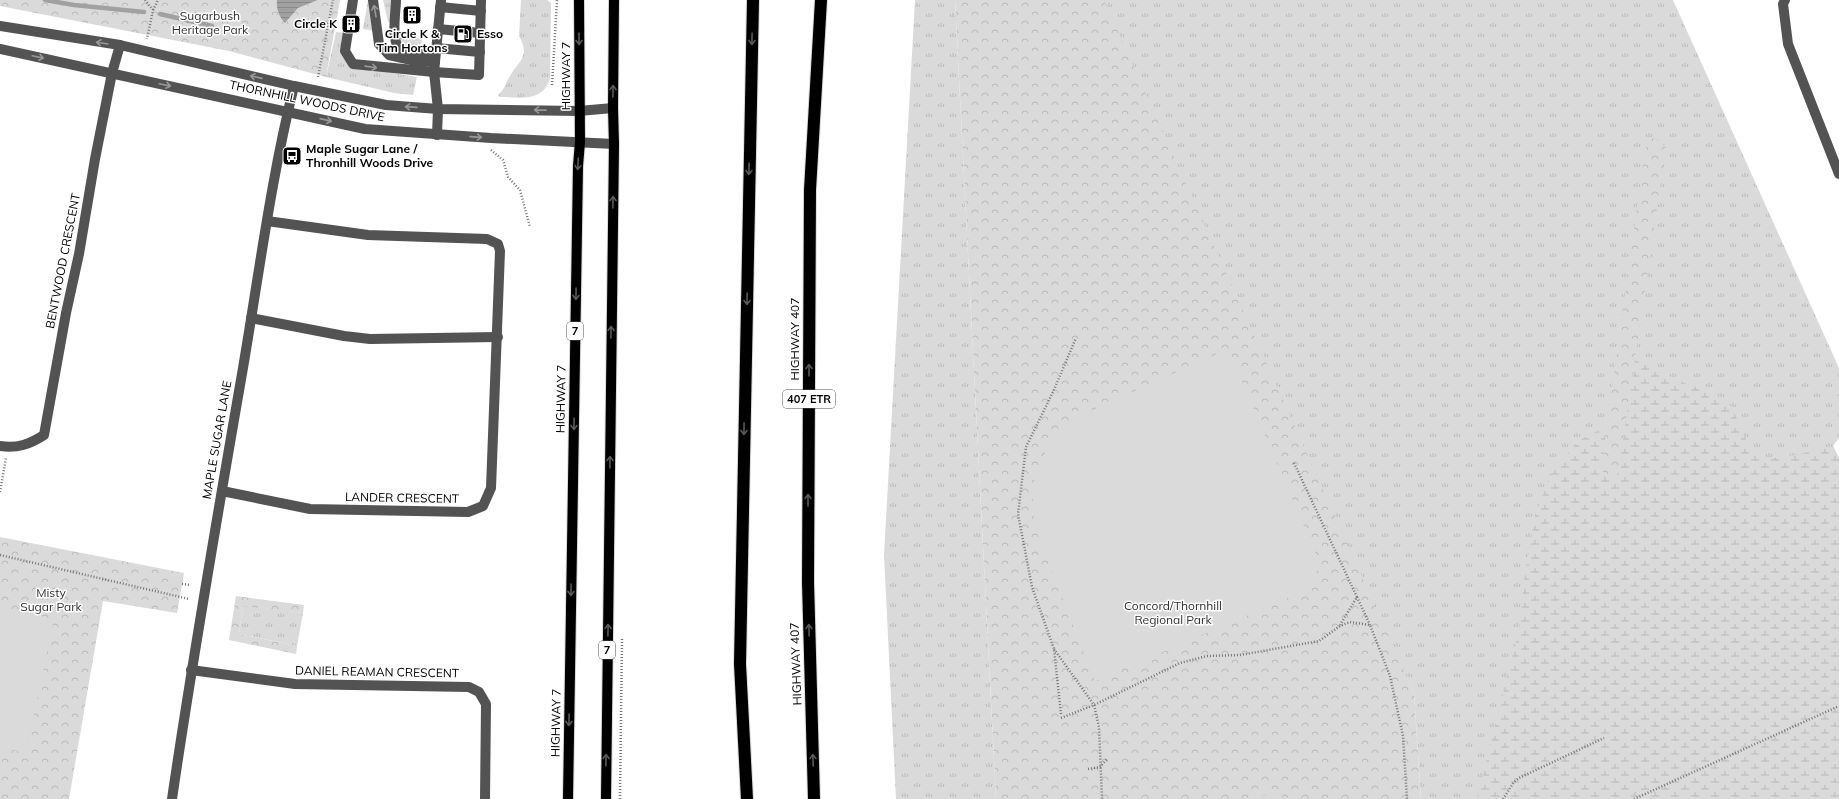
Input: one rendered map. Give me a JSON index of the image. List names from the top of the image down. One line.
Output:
{"streets":{"highway":["HIGHWAY 407","407 ETR"],"main road":["HIGHWAY 7","7"],"street":["THORNHILL WOODS DRIVE","BENTWOOD CRESCENT","MAPLE SUGAR LANE","LANDER CRESCENT","DANIEL REAMAN CRESCENT"]},"crossings":[["HIGHWAY 7","THORNHILL WOODS DRIVE"],["THORNHILL WOODS DRIVE","BENTWOOD CRESCENT"],["THORNHILL WOODS DRIVE","7"],["THORNHILL WOODS DRIVE","MAPLE SUGAR LANE"],["MAPLE SUGAR LANE","LANDER CRESCENT"],["MAPLE SUGAR LANE","DANIEL REAMAN CRESCENT"]],"parks":["Sugarbush Heritage Park","Misty Sugar Park","Concord/Thornhill Regional Park"],"places":{"building":["Circle K & Tim Hortons","Circle K"],"fuel station":["Esso"],"bus stop":["Maple Sugar Lane / Thronhill Woods Drive"]}}
